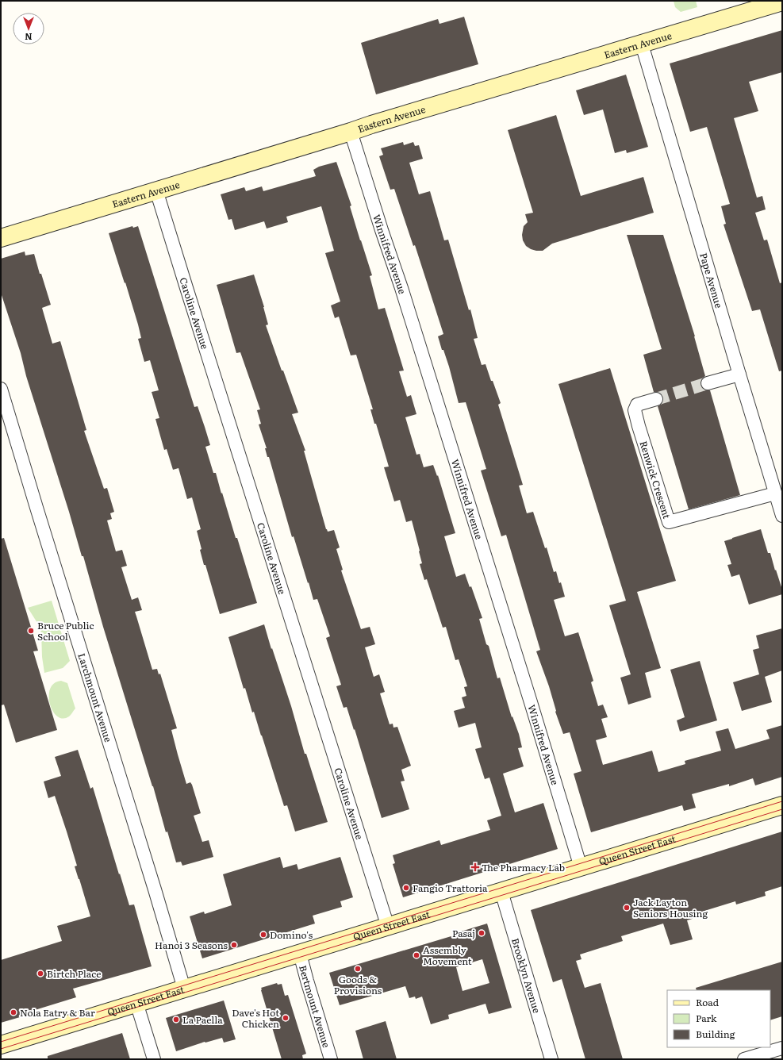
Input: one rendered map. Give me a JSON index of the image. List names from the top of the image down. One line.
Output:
{"streets":{"main road":["Eastern Avenue","Queen Street East"],"street":["Winnifred Avenue","Pape Avenue","Caroline Avenue","Renwick Crescent","Larchmount Avenue","Brooklyn Avenue","Bertmount Avenue"]},"crossings":[["Eastern Avenue","Winnifred Avenue"],["Eastern Avenue","Pape Avenue"],["Eastern Avenue","Caroline Avenue"],["Winnifred Avenue","Queen Street East"],["Pape Avenue","Renwick Crescent"],["Caroline Avenue","Queen Street East"],["Larchmount Avenue","Queen Street East"],["Queen Street East","Brooklyn Avenue"],["Queen Street East","Bertmount Avenue"]],"places":{"other":["Bruce Public School","Fangio Trattoria","Jack Layton Seniors Housing","Pasaj","Domino's","Hanoi 3 Seasons","Assembly Movement","Goods & Provisions","Birtch Place","Nola Eatry & Bar","Dave's Hot Chicken","La Paella"],"health":["The Pharmacy Lab"]},"legend":["Road","Park","Building"],"north":"bottom"}
